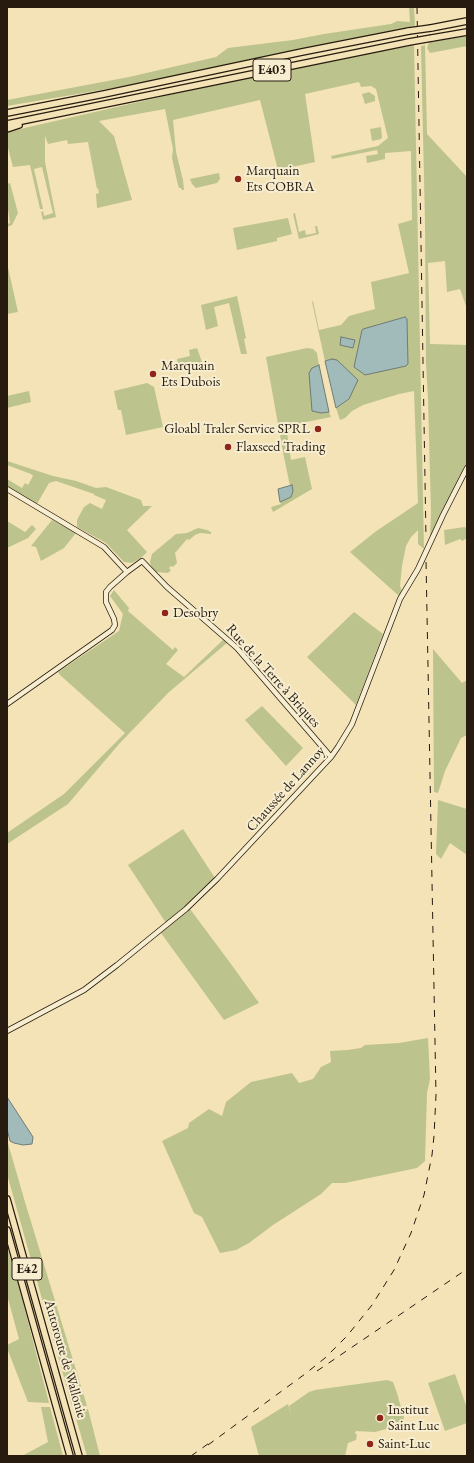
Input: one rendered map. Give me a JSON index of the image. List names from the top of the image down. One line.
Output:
{"streets":{"highway":["E403","E42","Autoroute de Wallonie"],"main road":["Rue de la Terre à Briques","Chaussée de Lannoy"]},"crossings":[["Rue de la Terre à Briques","Chaussée de Lannoy"]],"places":["Marquain Ets COBRA","Marquain Ets Dubois","Gloabl Traler Service SPRL","Flaxseed Trading","Desobry","Institut Saint Luc","Saint-Luc"]}
